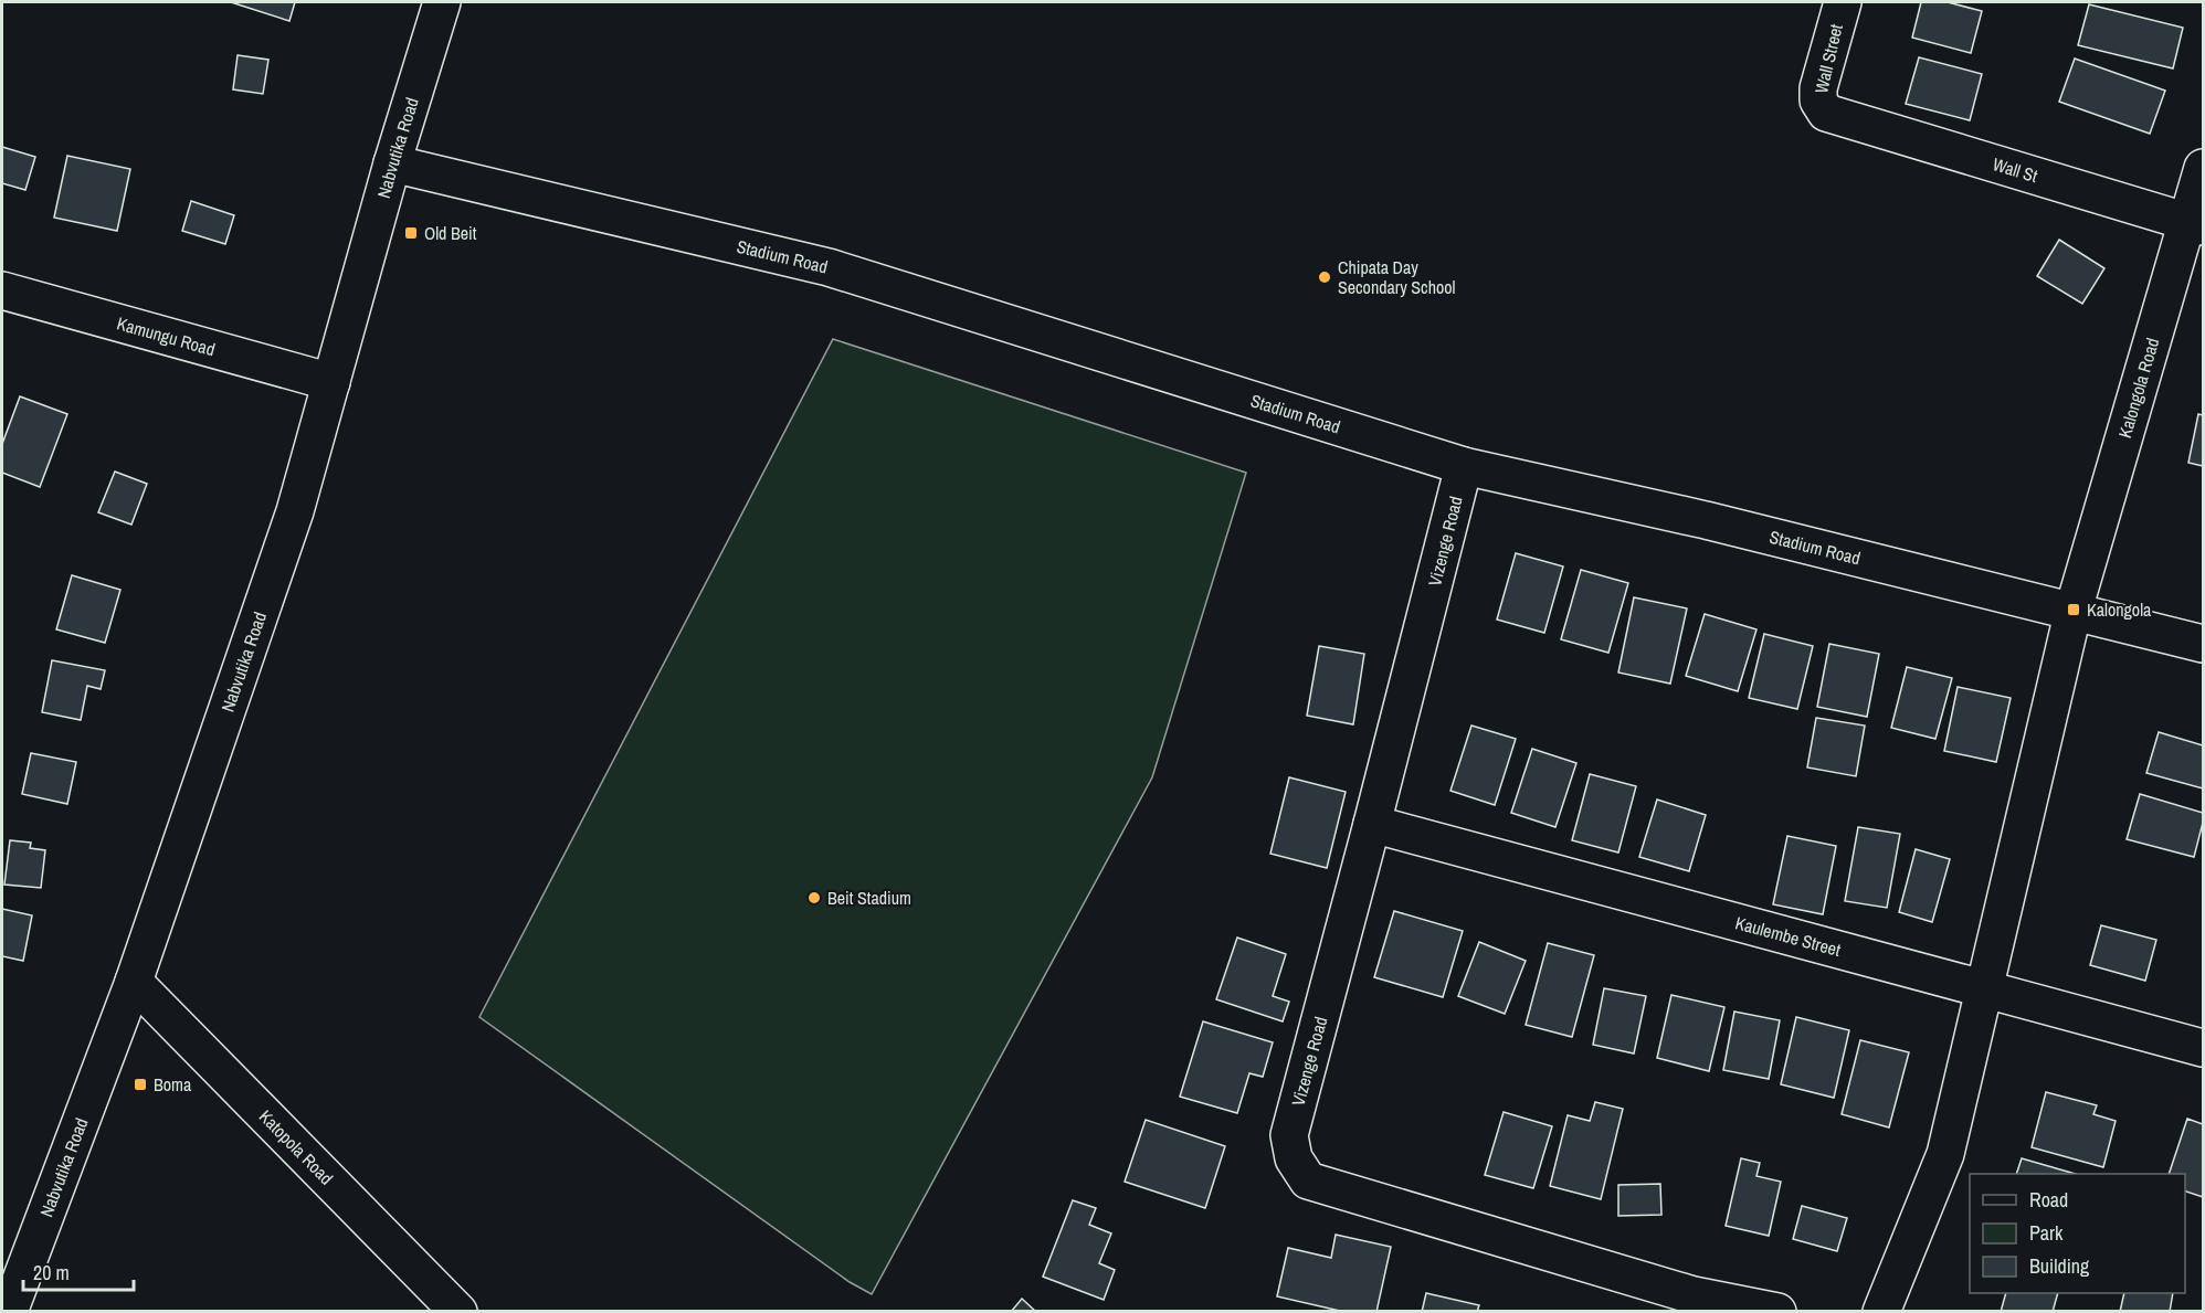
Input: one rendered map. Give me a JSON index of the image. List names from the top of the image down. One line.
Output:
{"streets":{"street":["Wall Street","Nabvutika Road","Wall St","Stadium Road","Kamungu Road","Kalongola Road","Vizenge Road","Kaulembe Street","Katopola Road"]},"crossings":[["Wall Street","Wall St"],["Nabvutika Road","Stadium Road"],["Nabvutika Road","Kamungu Road"],["Nabvutika Road","Katopola Road"],["Wall St","Kalongola Road"],["Stadium Road","Kalongola Road"],["Stadium Road","Vizenge Road"],["Kalongola Road","Kaulembe Street"],["Vizenge Road","Kaulembe Street"]],"places":{"transit":["Old Beit","Kalongola","Boma"],"other":["Chipata Day Secondary School","Beit Stadium"]},"legend":["Road","Park","Building"],"scale_bar":"20 m"}
